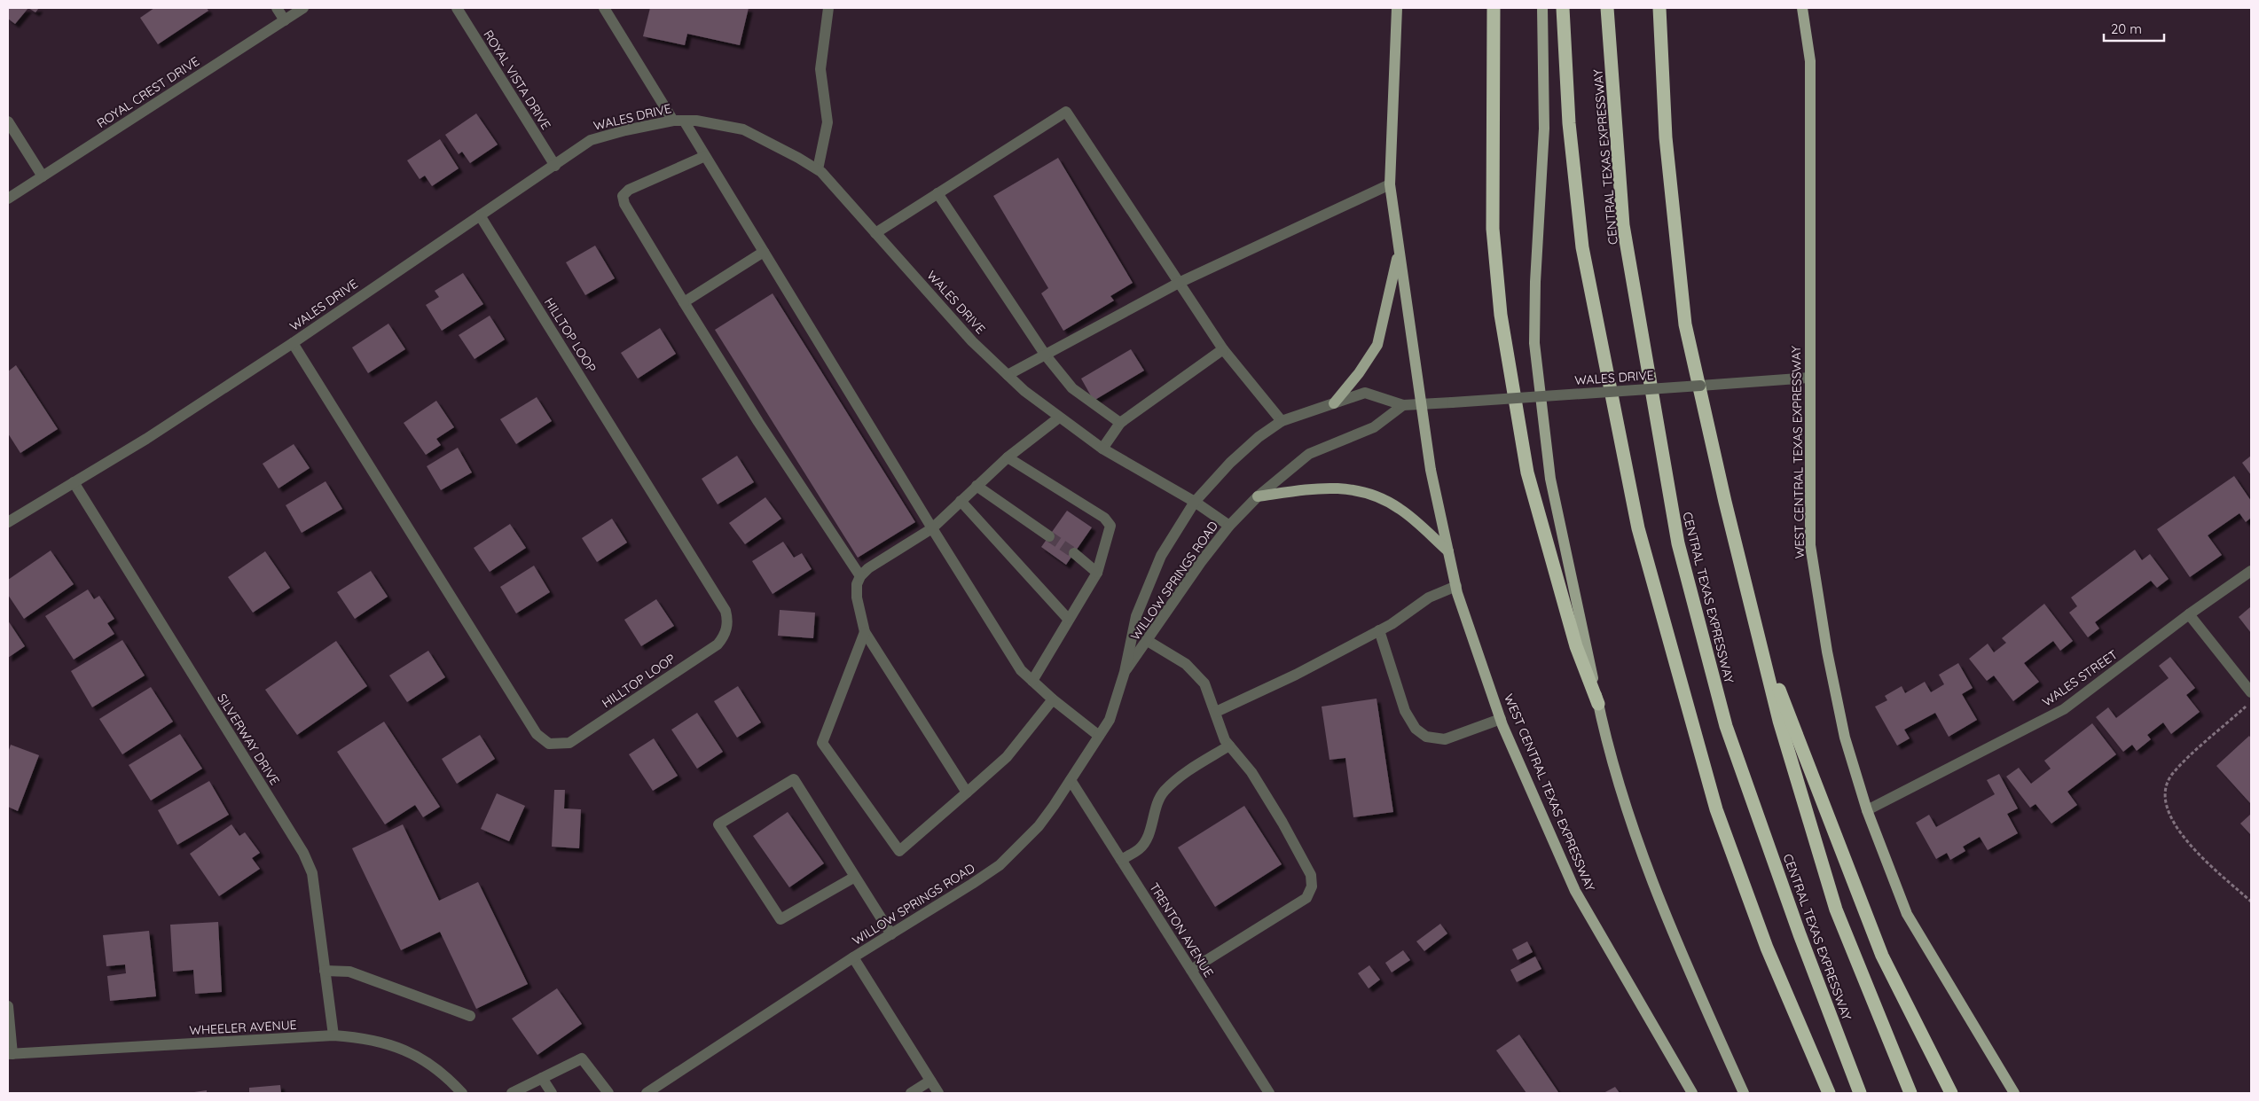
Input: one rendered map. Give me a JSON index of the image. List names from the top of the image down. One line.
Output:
{"streets":{"highway":["CENTRAL TEXAS EXPRESSWAY"],"main road":["WEST CENTRAL TEXAS EXPRESSWAY"],"street":["ROYAL VISTA DRIVE","ROYAL CREST DRIVE","WALES DRIVE","HILLTOP LOOP","WILLOW SPRINGS ROAD","WALES STREET","SILVERWAY DRIVE","TRENTON AVENUE","WHEELER AVENUE"]},"crossings":[["ROYAL VISTA DRIVE","WALES DRIVE"],["WALES DRIVE","HILLTOP LOOP"],["WALES DRIVE","WEST CENTRAL TEXAS EXPRESSWAY"],["WALES DRIVE","WILLOW SPRINGS ROAD"],["WALES DRIVE","SILVERWAY DRIVE"],["WEST CENTRAL TEXAS EXPRESSWAY","WILLOW SPRINGS ROAD"],["WEST CENTRAL TEXAS EXPRESSWAY","WALES STREET"],["WILLOW SPRINGS ROAD","TRENTON AVENUE"],["SILVERWAY DRIVE","WHEELER AVENUE"]],"scale_bar":"20 m"}
